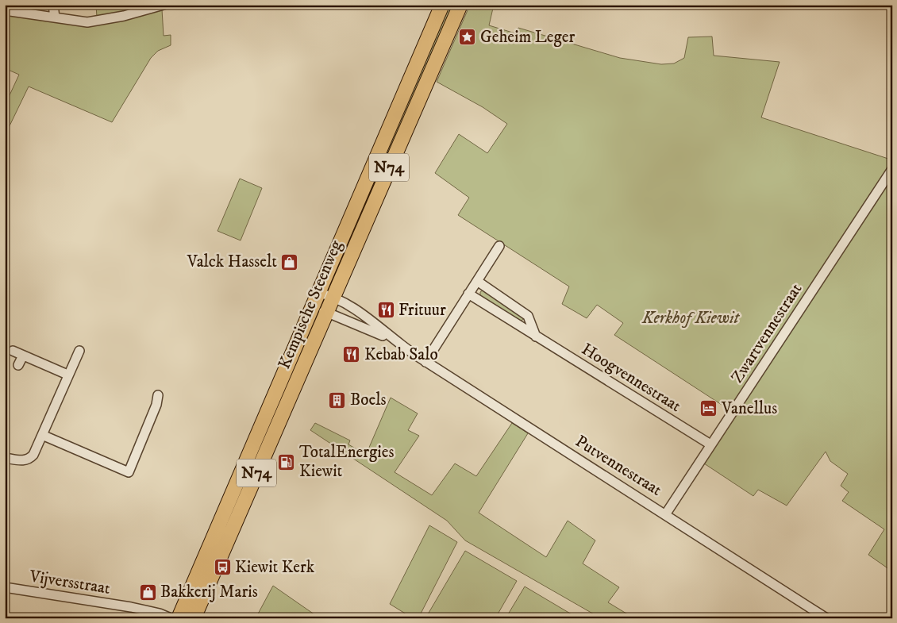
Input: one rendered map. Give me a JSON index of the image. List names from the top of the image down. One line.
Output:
{"streets":{"main road":["N74","Kempische Steenweg"],"street":["Zwartvennestraat","Hoogvennestraat","Putvennestraat","Vijversstraat"]},"crossings":[["Kempische Steenweg","Putvennestraat"],["Zwartvennestraat","Hoogvennestraat"],["Zwartvennestraat","Putvennestraat"]],"parks":["Kerkhof Kiewit"],"places":{"place":["Geheim Leger"],"shop":["Valck Hasselt","Bakkerij Maris"],"restaurant":["Frituur","Kebab Salo"],"building":["Boels"],"hotel":["Vanellus"],"fuel station":["TotalEnergies Kiewit"],"bus stop":["Kiewit Kerk"]}}
